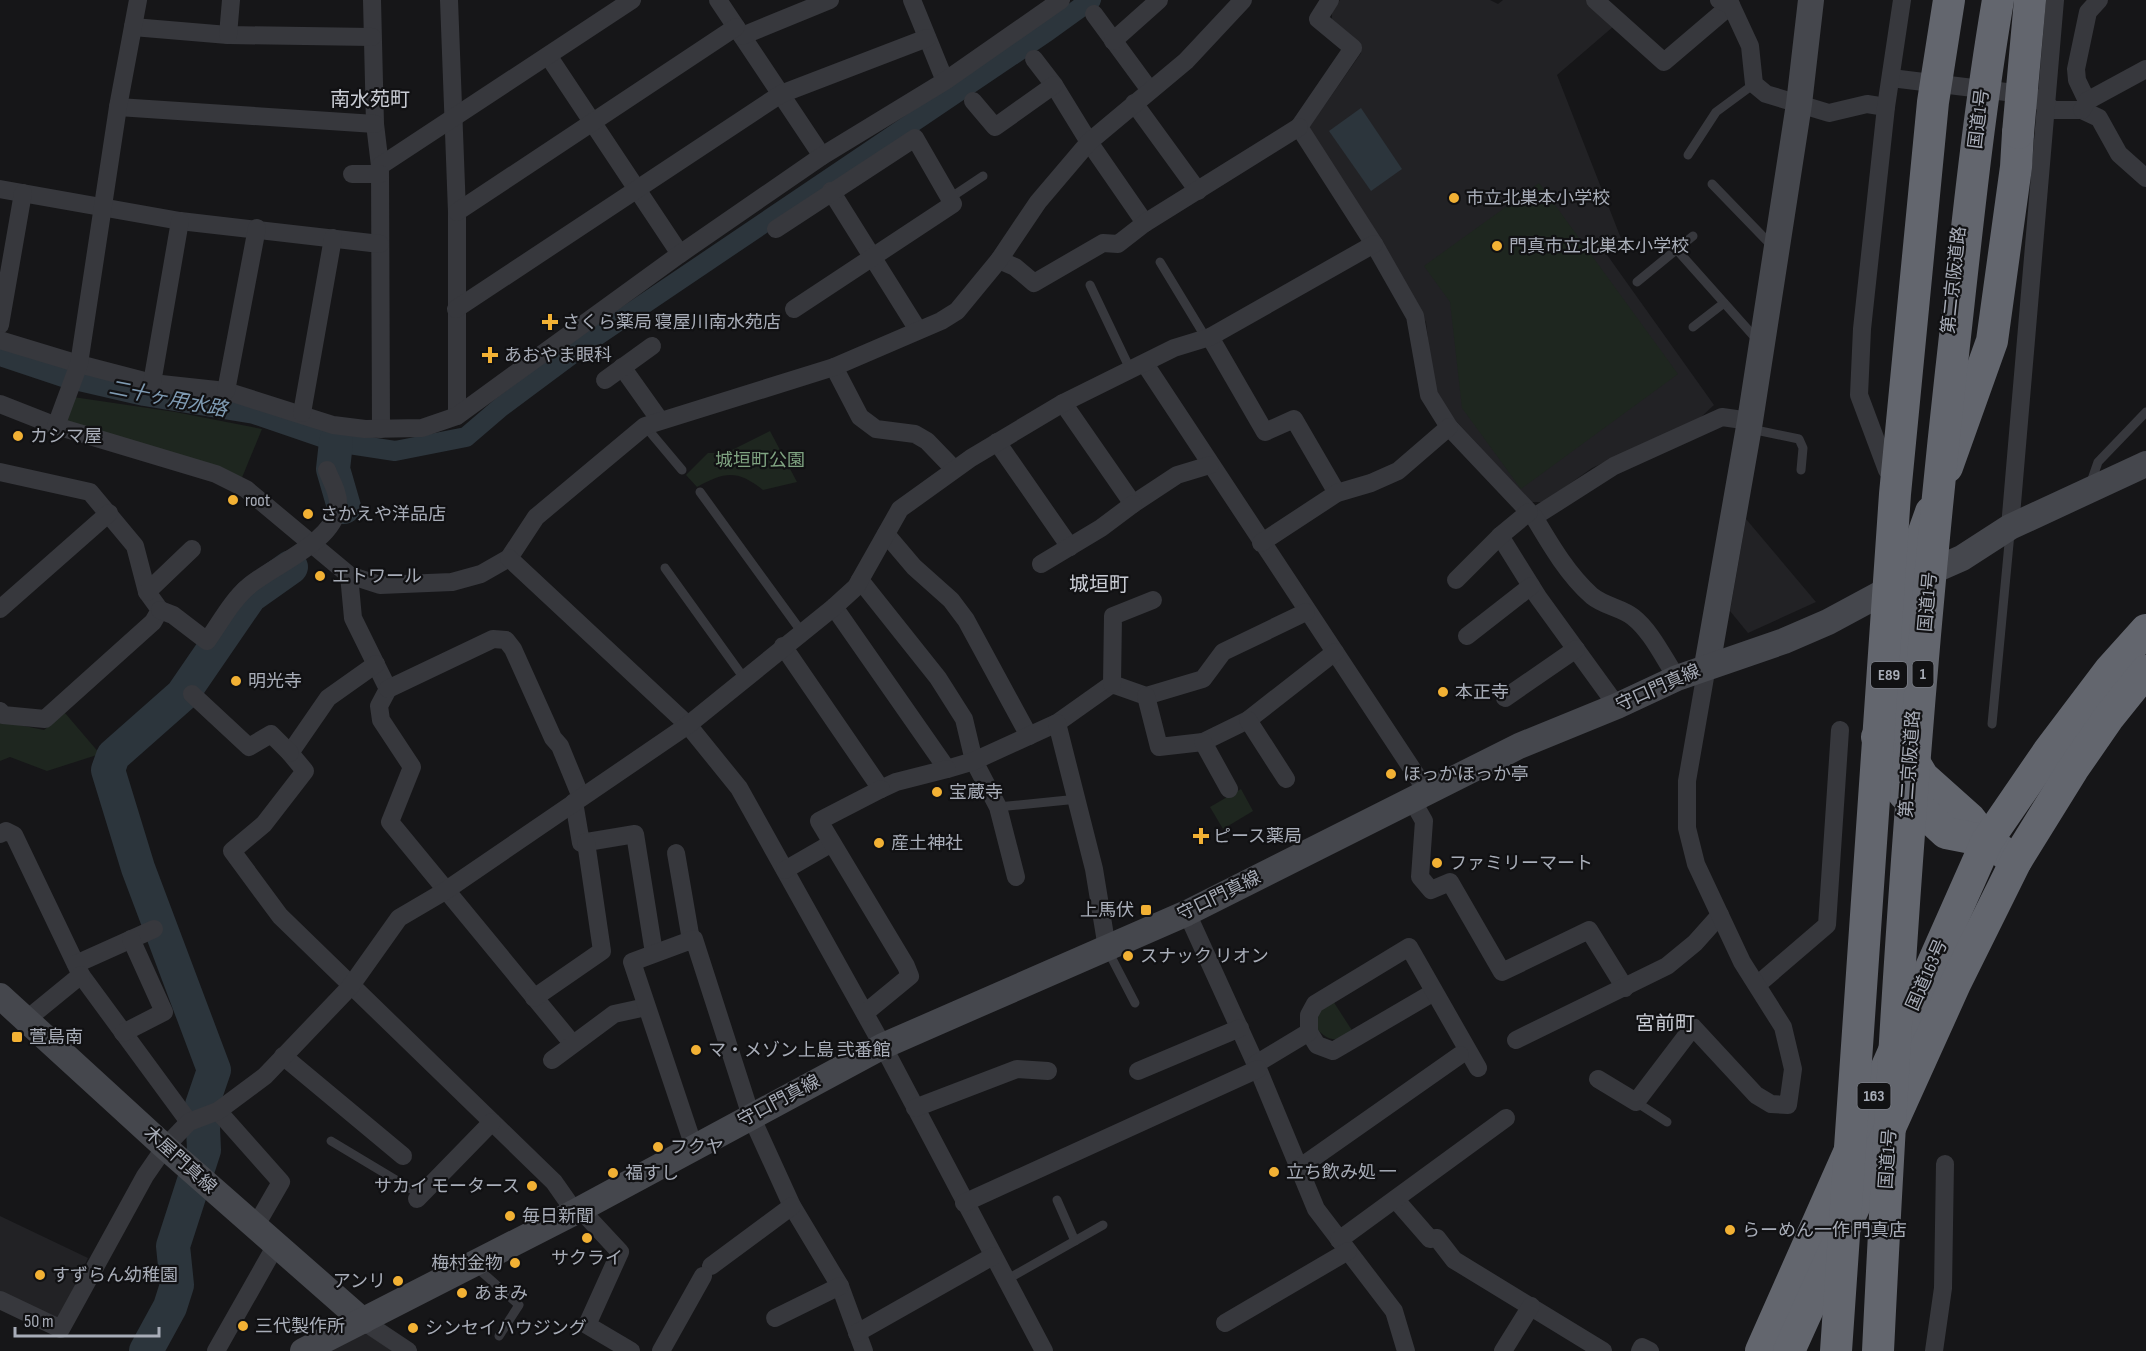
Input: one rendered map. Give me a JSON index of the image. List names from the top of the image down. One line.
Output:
{"streets":{"highway":["国道1号","第二京阪道路","1","E89","国道163号","163"],"main road":["守口門真線","木屋門真線"]},"crossings":[["国道1号","第二京阪道路"],["守口門真線","木屋門真線"]],"districts":["南水苑町","城垣町","宮前町"],"water":["二十ヶ用水路"],"parks":["城垣町公園"],"places":{"other":["市立北巣本小学校","門真市立北巣本小学校","カシマ屋","root","さかえや洋品店","エトワール","明光寺","本正寺","ほっかほっか亭","宝蔵寺","産土神社","ファミリーマート","スナック リオン","マ・メゾン上島 弐番館","フクヤ","立ち飲み処 一","福すし","サカイ モータース","毎日新聞","らーめん一作 門真店","サクライ","梅村金物","すずらん幼稚園","アンリ","あまみ","三代製作所","シンセイハウジング"],"health":["さくら薬局 寝屋川南水苑店","あおやま眼科","ピース薬局"],"transit":["上馬伏","萱島南"]},"scale_bar":"50 m"}
